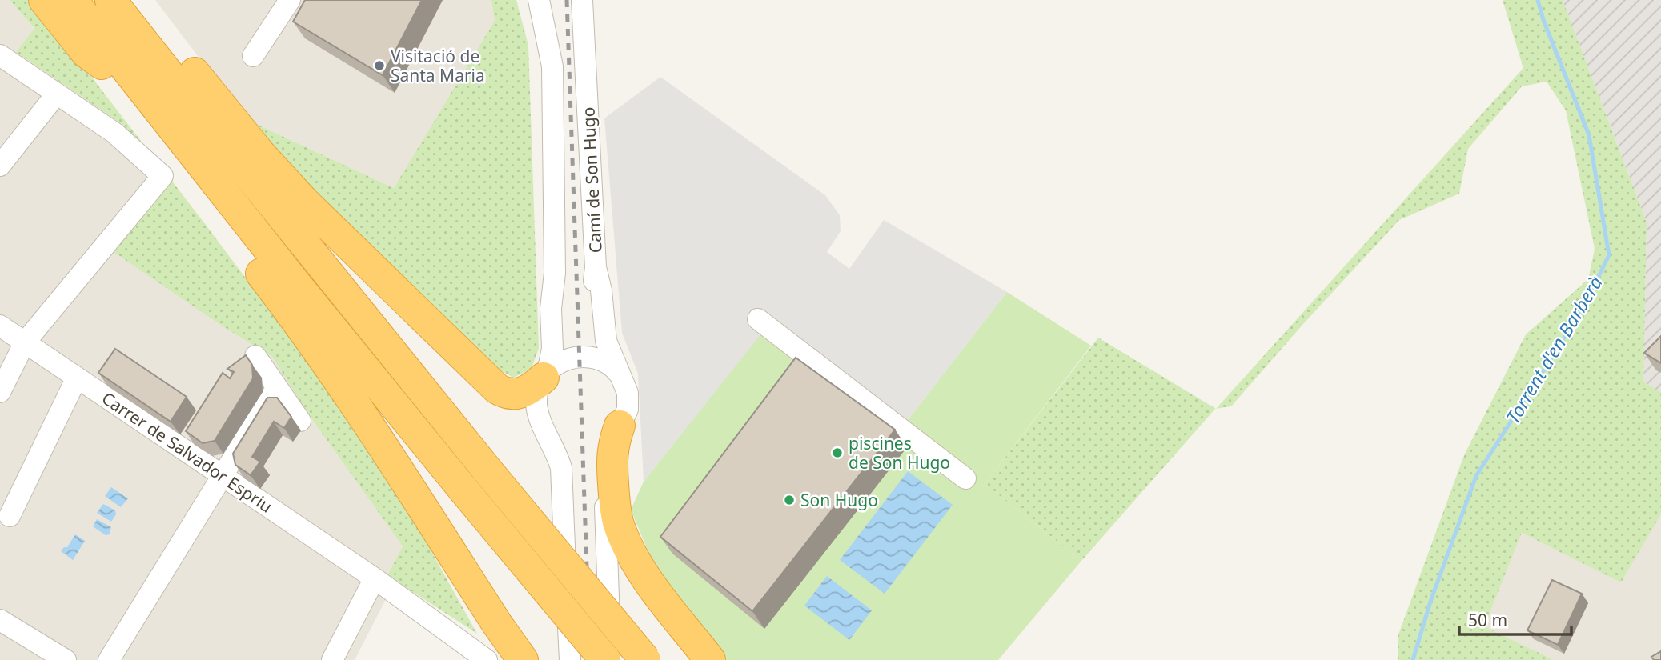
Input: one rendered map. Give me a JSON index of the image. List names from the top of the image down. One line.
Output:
{"streets":{"street":["Camí de Son Hugo","Carrer de Salvador Espriu"]},"water":["Torrent d'en Barberà"],"places":["Visitació de Santa Maria","piscines de Son Hugo","Son Hugo"],"scale_bar":"50 m"}
